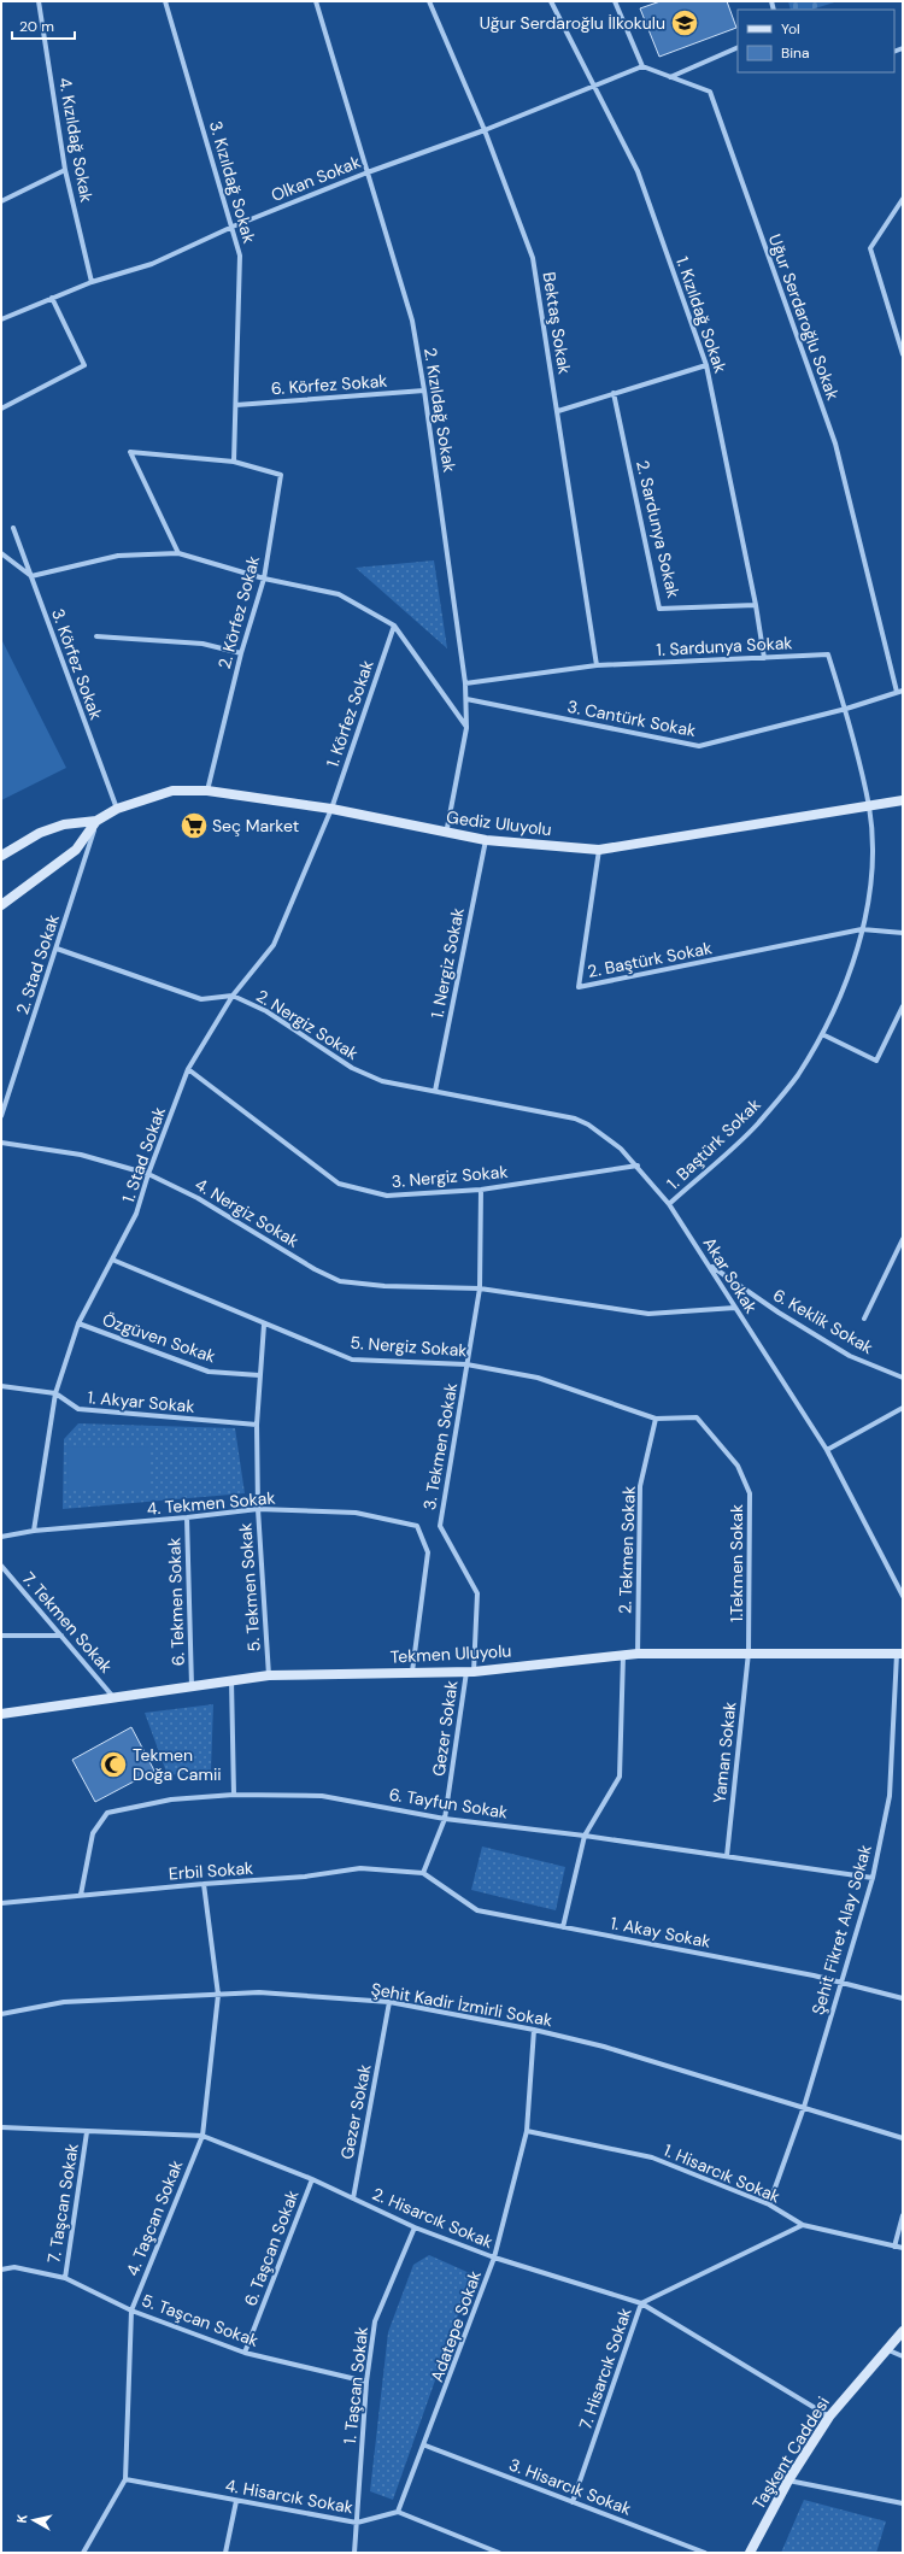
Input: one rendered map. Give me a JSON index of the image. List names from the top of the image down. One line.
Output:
{"streets":{"street":["4. Kızıldağ Sokak","Olkan Sokak","3. Kızıldağ Sokak","1. Kızıldağ Sokak","Uğur Serdaroğlu Sokak","Bektaş Sokak","6. Körfez Sokak","2. Kızıldağ Sokak","2. Sardunya Sokak","2. Körfez Sokak","1. Sardunya Sokak","3. Körfez Sokak","1. Körfez Sokak","3. Cantürk Sokak","Gediz Uluyolu","2. Baştürk Sokak","1. Nergiz Sokak","2. Stad Sokak","2. Nergiz Sokak","1. Baştürk Sokak","1. Stad Sokak","3. Nergiz Sokak","4. Nergiz Sokak","Akar Sokak","6. Keklik Sokak","Özgüven Sokak","5. Nergiz Sokak","1. Akyar Sokak","3. Tekmen Sokak","4. Tekmen Sokak","2. Tekmen Sokak","1.Tekmen Sokak","5. Tekmen Sokak","6. Tekmen Sokak","7. Tekmen Sokak","Tekmen Uluyolu","Gezer Sokak","Yaman Sokak","6. Tayfun Sokak","Erbil Sokak","Şehit Fikret Alay Sokak","1. Akay Sokak","Şehit Kadir İzmirli Sokak","1. Hisarcık Sokak","7. Taşcan Sokak","4. Taşcan Sokak","2. Hisarcık Sokak","6. Taşcan Sokak","5. Taşcan Sokak","Adatepe Sokak","7. Hisarcık Sokak","1. Taşcan Sokak","Taşkent Caddesi","3. Hisarcık Sokak","4. Hisarcık Sokak"]},"crossings":[["4. Kızıldağ Sokak","Olkan Sokak"],["Olkan Sokak","3. Kızıldağ Sokak"],["Olkan Sokak","1. Kızıldağ Sokak"],["Olkan Sokak","Uğur Serdaroğlu Sokak"],["Olkan Sokak","Bektaş Sokak"],["Olkan Sokak","2. Kızıldağ Sokak"],["3. Kızıldağ Sokak","6. Körfez Sokak"],["3. Kızıldağ Sokak","2. Körfez Sokak"],["1. Kızıldağ Sokak","2. Sardunya Sokak"],["1. Kızıldağ Sokak","1. Sardunya Sokak"],["Uğur Serdaroğlu Sokak","3. Cantürk Sokak"],["Bektaş Sokak","1. Sardunya Sokak"],["6. Körfez Sokak","2. Kızıldağ Sokak"],["2. Kızıldağ Sokak","1. Sardunya Sokak"],["2. Kızıldağ Sokak","3. Cantürk Sokak"],["2. Kızıldağ Sokak","Gediz Uluyolu"],["2. Körfez Sokak","Gediz Uluyolu"],["1. Sardunya Sokak","3. Cantürk Sokak"],["1. Sardunya Sokak","Gediz Uluyolu"],["1. Sardunya Sokak","1. Baştürk Sokak"],["3. Körfez Sokak","Gediz Uluyolu"],["1. Körfez Sokak","Gediz Uluyolu"],["1. Körfez Sokak","1. Stad Sokak"],["Gediz Uluyolu","2. Baştürk Sokak"],["Gediz Uluyolu","1. Nergiz Sokak"],["Gediz Uluyolu","2. Stad Sokak"],["Gediz Uluyolu","1. Baştürk Sokak"],["Gediz Uluyolu","1. Stad Sokak"],["2. Baştürk Sokak","1. Baştürk Sokak"],["1. Nergiz Sokak","2. Nergiz Sokak"],["1. Nergiz Sokak","Akar Sokak"],["2. Stad Sokak","2. Nergiz Sokak"],["2. Nergiz Sokak","1. Stad Sokak"],["2. Nergiz Sokak","Akar Sokak"],["1. Baştürk Sokak","Akar Sokak"],["1. Stad Sokak","3. Nergiz Sokak"],["1. Stad Sokak","4. Nergiz Sokak"],["1. Stad Sokak","Özgüven Sokak"],["1. Stad Sokak","5. Nergiz Sokak"],["1. Stad Sokak","1. Akyar Sokak"],["1. Stad Sokak","4. Tekmen Sokak"],["3. Nergiz Sokak","Akar Sokak"],["3. Nergiz Sokak","3. Tekmen Sokak"],["4. Nergiz Sokak","Akar Sokak"],["4. Nergiz Sokak","3. Tekmen Sokak"],["Akar Sokak","6. Keklik Sokak"],["Özgüven Sokak","5. Tekmen Sokak"],["5. Nergiz Sokak","3. Tekmen Sokak"],["5. Nergiz Sokak","2. Tekmen Sokak"],["5. Nergiz Sokak","1.Tekmen Sokak"],["5. Nergiz Sokak","5. Tekmen Sokak"],["1. Akyar Sokak","5. Tekmen Sokak"],["3. Tekmen Sokak","Tekmen Uluyolu"],["3. Tekmen Sokak","Gezer Sokak"],["4. Tekmen Sokak","5. Tekmen Sokak"],["4. Tekmen Sokak","6. Tekmen Sokak"],["4. Tekmen Sokak","Tekmen Uluyolu"],["2. Tekmen Sokak","1.Tekmen Sokak"],["2. Tekmen Sokak","Tekmen Uluyolu"],["1.Tekmen Sokak","Tekmen Uluyolu"],["1.Tekmen Sokak","Yaman Sokak"],["5. Tekmen Sokak","Tekmen Uluyolu"],["6. Tekmen Sokak","Tekmen Uluyolu"],["7. Tekmen Sokak","Tekmen Uluyolu"],["Tekmen Uluyolu","Gezer Sokak"],["Tekmen Uluyolu","Yaman Sokak"],["Tekmen Uluyolu","Şehit Fikret Alay Sokak"],["Gezer Sokak","6. Tayfun Sokak"],["Gezer Sokak","Erbil Sokak"],["Gezer Sokak","1. Akay Sokak"],["Gezer Sokak","Şehit Kadir İzmirli Sokak"],["Gezer Sokak","2. Hisarcık Sokak"],["Yaman Sokak","6. Tayfun Sokak"],["6. Tayfun Sokak","Erbil Sokak"],["6. Tayfun Sokak","Şehit Fikret Alay Sokak"],["Erbil Sokak","1. Akay Sokak"],["Erbil Sokak","4. Taşcan Sokak"],["Şehit Fikret Alay Sokak","1. Akay Sokak"],["Şehit Fikret Alay Sokak","Şehit Kadir İzmirli Sokak"],["Şehit Fikret Alay Sokak","1. Hisarcık Sokak"],["Şehit Kadir İzmirli Sokak","4. Taşcan Sokak"],["Şehit Kadir İzmirli Sokak","Adatepe Sokak"],["1. Hisarcık Sokak","Adatepe Sokak"],["1. Hisarcık Sokak","7. Hisarcık Sokak"],["7. Taşcan Sokak","2. Hisarcık Sokak"],["7. Taşcan Sokak","5. Taşcan Sokak"],["4. Taşcan Sokak","2. Hisarcık Sokak"],["4. Taşcan Sokak","5. Taşcan Sokak"],["4. Taşcan Sokak","4. Hisarcık Sokak"],["2. Hisarcık Sokak","6. Taşcan Sokak"],["2. Hisarcık Sokak","Adatepe Sokak"],["2. Hisarcık Sokak","7. Hisarcık Sokak"],["2. Hisarcık Sokak","1. Taşcan Sokak"],["2. Hisarcık Sokak","Taşkent Caddesi"],["6. Taşcan Sokak","5. Taşcan Sokak"],["5. Taşcan Sokak","1. Taşcan Sokak"],["Adatepe Sokak","3. Hisarcık Sokak"],["Adatepe Sokak","4. Hisarcık Sokak"],["7. Hisarcık Sokak","3. Hisarcık Sokak"],["1. Taşcan Sokak","4. Hisarcık Sokak"]],"places":{"school or university":["Uğur Serdaroğlu İlkokulu"],"supermarket":["Seç Market"],"mosque":["Tekmen Doğa Camii"]},"legend":["Yol","Bina"],"scale_bar":"20 m","north":"left"}
